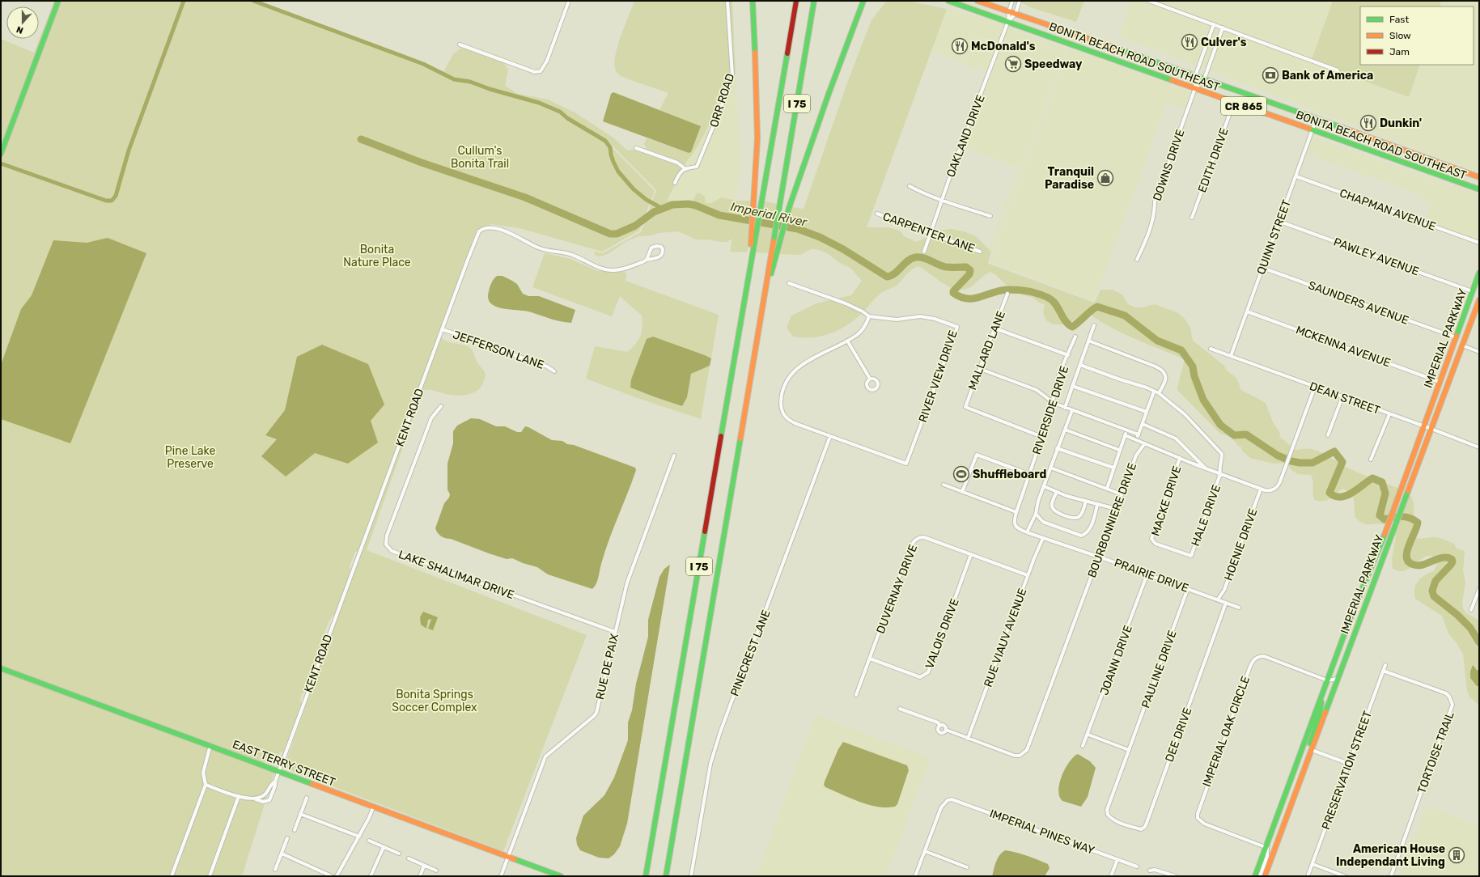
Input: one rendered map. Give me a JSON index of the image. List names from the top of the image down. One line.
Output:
{"streets":{"main road":["BONITA BEACH ROAD SOUTHEAST","I 75","CR 865","IMPERIAL PARKWAY","EAST TERRY STREET"],"street":["ORR ROAD","OAKLAND DRIVE","EDITH DRIVE","DOWNS DRIVE","CHAPMAN AVENUE","CARPENTER LANE","QUINN STREET","PAWLEY AVENUE","SAUNDERS AVENUE","MCKENNA AVENUE","JEFFERSON LANE","MALLARD LANE","RIVER VIEW DRIVE","DEAN STREET","RIVERSIDE DRIVE","KENT ROAD","MACKE DRIVE","HALE DRIVE","BOURBONNIERE DRIVE","HOENIE DRIVE","LAKE SHALIMAR DRIVE","PRAIRIE DRIVE","DUVERNAY DRIVE","VALOIS DRIVE","RUE VIAUV AVENUE","PINECREST LANE","JOANN DRIVE","RUE DE PAIX","PAULINE DRIVE","IMPERIAL OAK CIRCLE","DEE DRIVE","TORTOISE TRAIL","PRESERVATION STREET","IMPERIAL PINES WAY"]},"crossings":[["BONITA BEACH ROAD SOUTHEAST","OAKLAND DRIVE"],["BONITA BEACH ROAD SOUTHEAST","EDITH DRIVE"],["BONITA BEACH ROAD SOUTHEAST","DOWNS DRIVE"],["BONITA BEACH ROAD SOUTHEAST","QUINN STREET"],["OAKLAND DRIVE","CARPENTER LANE"],["CHAPMAN AVENUE","QUINN STREET"],["QUINN STREET","PAWLEY AVENUE"],["QUINN STREET","SAUNDERS AVENUE"],["QUINN STREET","MCKENNA AVENUE"],["QUINN STREET","DEAN STREET"],["PAWLEY AVENUE","IMPERIAL PARKWAY"],["SAUNDERS AVENUE","IMPERIAL PARKWAY"],["IMPERIAL PARKWAY","MCKENNA AVENUE"],["IMPERIAL PARKWAY","DEAN STREET"],["IMPERIAL PARKWAY","IMPERIAL OAK CIRCLE"],["JEFFERSON LANE","KENT ROAD"],["MALLARD LANE","RIVERSIDE DRIVE"],["RIVER VIEW DRIVE","PINECREST LANE"],["RIVERSIDE DRIVE","PRAIRIE DRIVE"],["KENT ROAD","EAST TERRY STREET"],["MACKE DRIVE","HALE DRIVE"],["BOURBONNIERE DRIVE","PRAIRIE DRIVE"],["BOURBONNIERE DRIVE","RUE VIAUV AVENUE"],["HOENIE DRIVE","PRAIRIE DRIVE"],["LAKE SHALIMAR DRIVE","RUE DE PAIX"],["PRAIRIE DRIVE","RUE VIAUV AVENUE"],["PRAIRIE DRIVE","JOANN DRIVE"],["PRAIRIE DRIVE","PAULINE DRIVE"],["PRAIRIE DRIVE","DEE DRIVE"],["DUVERNAY DRIVE","VALOIS DRIVE"],["DUVERNAY DRIVE","RUE VIAUV AVENUE"],["RUE DE PAIX","EAST TERRY STREET"],["PAULINE DRIVE","DEE DRIVE"],["TORTOISE TRAIL","PRESERVATION STREET"]],"water":["Imperial River"],"parks":["Cullum's Bonita Trail","Bonita Nature Place","Pine Lake Preserve","Bonita Springs Soccer Complex"],"places":{"restaurant":["Culver's","McDonald's","Dunkin'"],"supermarket":["Speedway"],"bank":["Bank of America"],"shop":["Tranquil Paradise"],"sports":["Shuffleboard"],"building":["American House Independant Living"]},"legend":["Fast","Slow","Jam"],"north":"bottom"}
